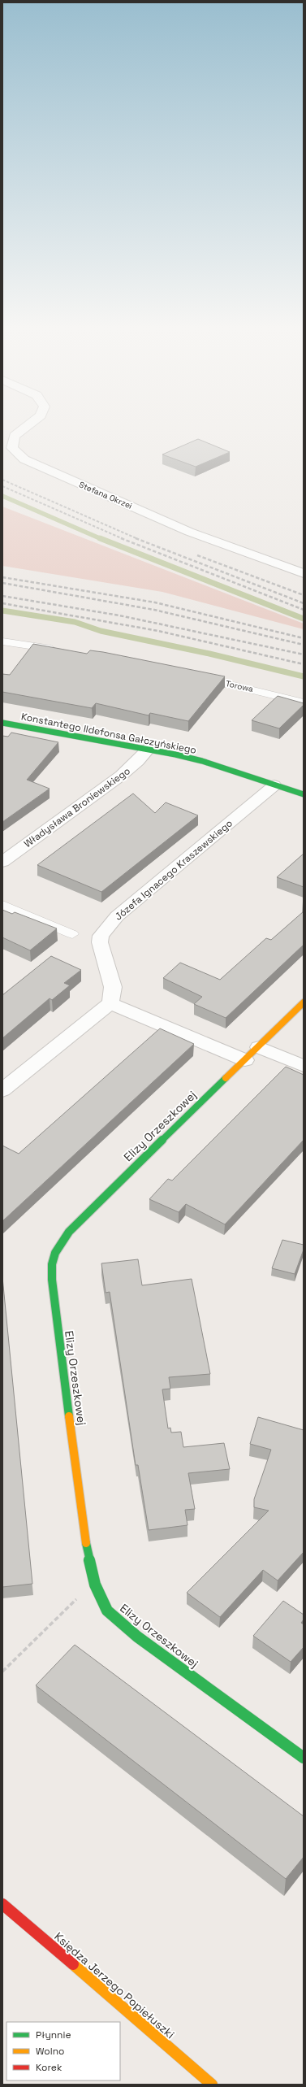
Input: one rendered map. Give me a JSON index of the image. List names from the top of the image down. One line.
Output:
{"streets":{"street":["Stefana Okrzei","Konstantego Ildefonsa Gałczyńskiego","Władysława Broniewskiego","Józefa Ignacego Kraszewskiego","Elizy Orzeszkowej","Księdza Jerzego Popiełuszki"],"lane":["Torowa"]},"crossings":[["Konstantego Ildefonsa Gałczyńskiego","Władysława Broniewskiego"],["Konstantego Ildefonsa Gałczyńskiego","Józefa Ignacego Kraszewskiego"]],"legend":["Płynnie","Wolno","Korek"]}
